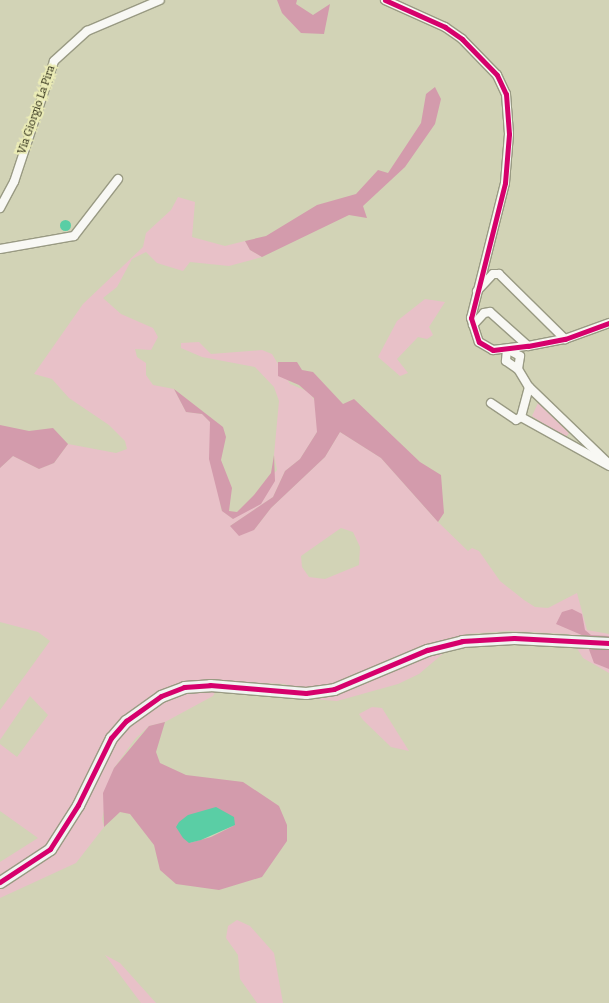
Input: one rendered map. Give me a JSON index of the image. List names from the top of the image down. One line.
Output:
{"streets":{"street":["Via Giorgio La Pira"]}}
